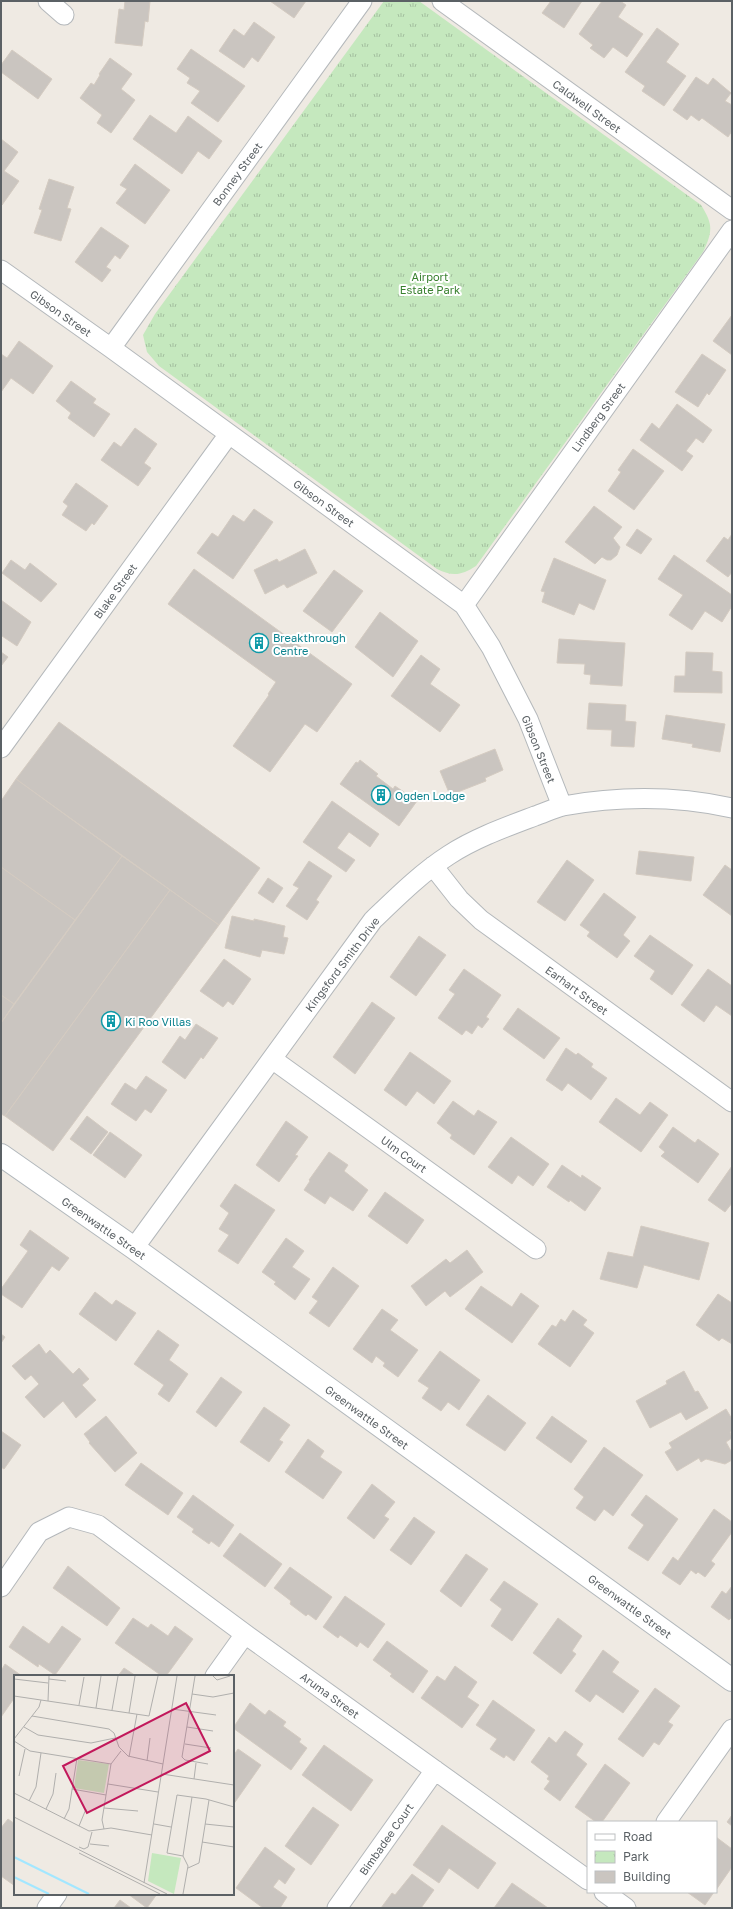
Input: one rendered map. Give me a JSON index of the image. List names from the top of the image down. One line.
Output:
{"streets":{"main road":["Greenwattle Street"],"street":["Caldwell Street","Bonney Street","Gibson Street","Lindberg Street","Blake Street","Kingsford Smith Drive","Earhart Street","Ulm Court","Aruma Street","Bimbadee Court"]},"crossings":[["Bonney Street","Gibson Street"],["Gibson Street","Lindberg Street"],["Gibson Street","Blake Street"],["Gibson Street","Kingsford Smith Drive"],["Kingsford Smith Drive","Earhart Street"],["Kingsford Smith Drive","Ulm Court"],["Kingsford Smith Drive","Greenwattle Street"],["Aruma Street","Bimbadee Court"]],"parks":["Airport Estate Park"],"places":{"building":["Breakthrough Centre","Ogden Lodge","Ki Roo Villas"]},"legend":["Road","Park","Building"]}
